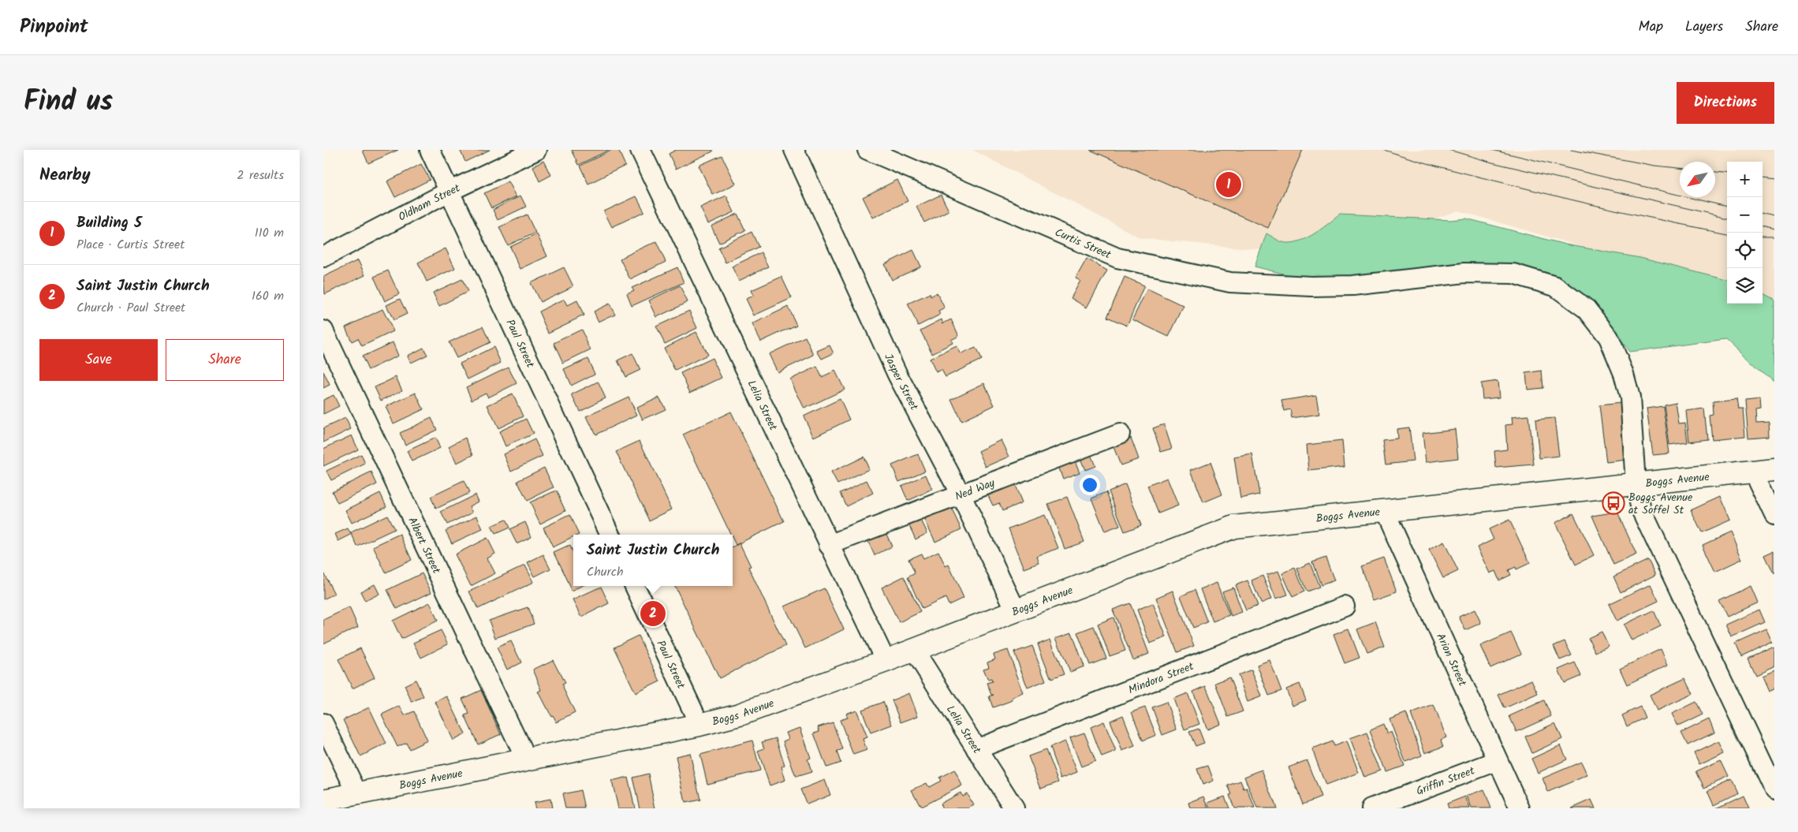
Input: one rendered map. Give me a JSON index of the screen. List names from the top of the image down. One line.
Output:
{"streets":{"street":["Oldham Street","Curtis Street","Paul Street","Jasper Street","Lelia Street","Boggs Avenue","Ned Way","Albert Street","Arion Street","Mindora Street","Griffin Street"]},"crossings":[["Oldham Street","Paul Street"],["Curtis Street","Boggs Avenue"],["Paul Street","Boggs Avenue"],["Jasper Street","Boggs Avenue"],["Jasper Street","Ned Way"],["Lelia Street","Boggs Avenue"],["Lelia Street","Ned Way"],["Lelia Street","Mindora Street"],["Boggs Avenue","Albert Street"],["Boggs Avenue","Arion Street"],["Arion Street","Griffin Street"]],"places":{"bus stop":["Boggs Avenue at Soffel St"]},"north":"bottom left","page":{"header":"Pinpoint","nav":["Map","Layers","Share"],"title":"Find us","buttons":["Directions",["Save","Share"]],"heading":["Nearby","2 results"],"map_buttons":["+","−"],"pins":["1","2"],"list":[{"mark":"1","name":"Building 5","note":"Place · Curtis Street","value":"110 m"},{"mark":"2","name":"Saint Justin Church","note":"Church · Paul Street","value":"160 m"}],"popup":["Saint Justin Church","Church"]}}
